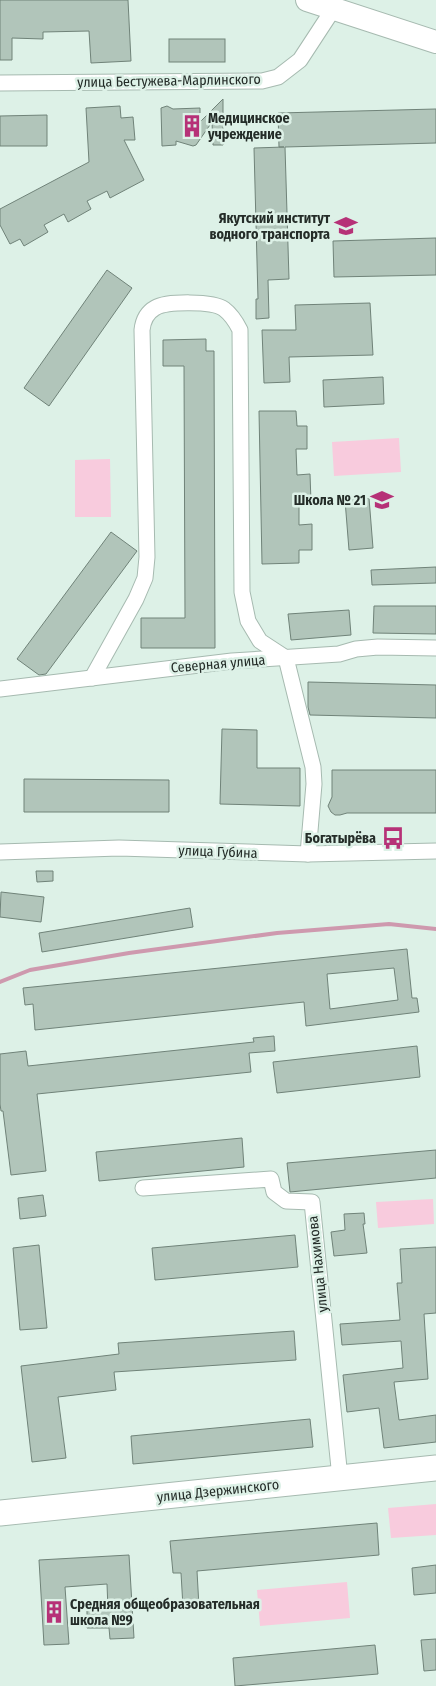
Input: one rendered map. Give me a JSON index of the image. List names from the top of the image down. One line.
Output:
{"streets":{"main road":["улица Дзержинского"],"street":["улица Бестужева-Марлинского","Северная улица","улица Губина","улица Нахимова"]},"crossings":[["улица Нахимова","улица Дзержинского"]],"places":{"building":["Медицинское учреждение","Средняя общеобразовательная школа №9"],"school or university":["Якутский институт водного транспорта","Школа № 21"],"bus stop":["Богатырёва"]}}
